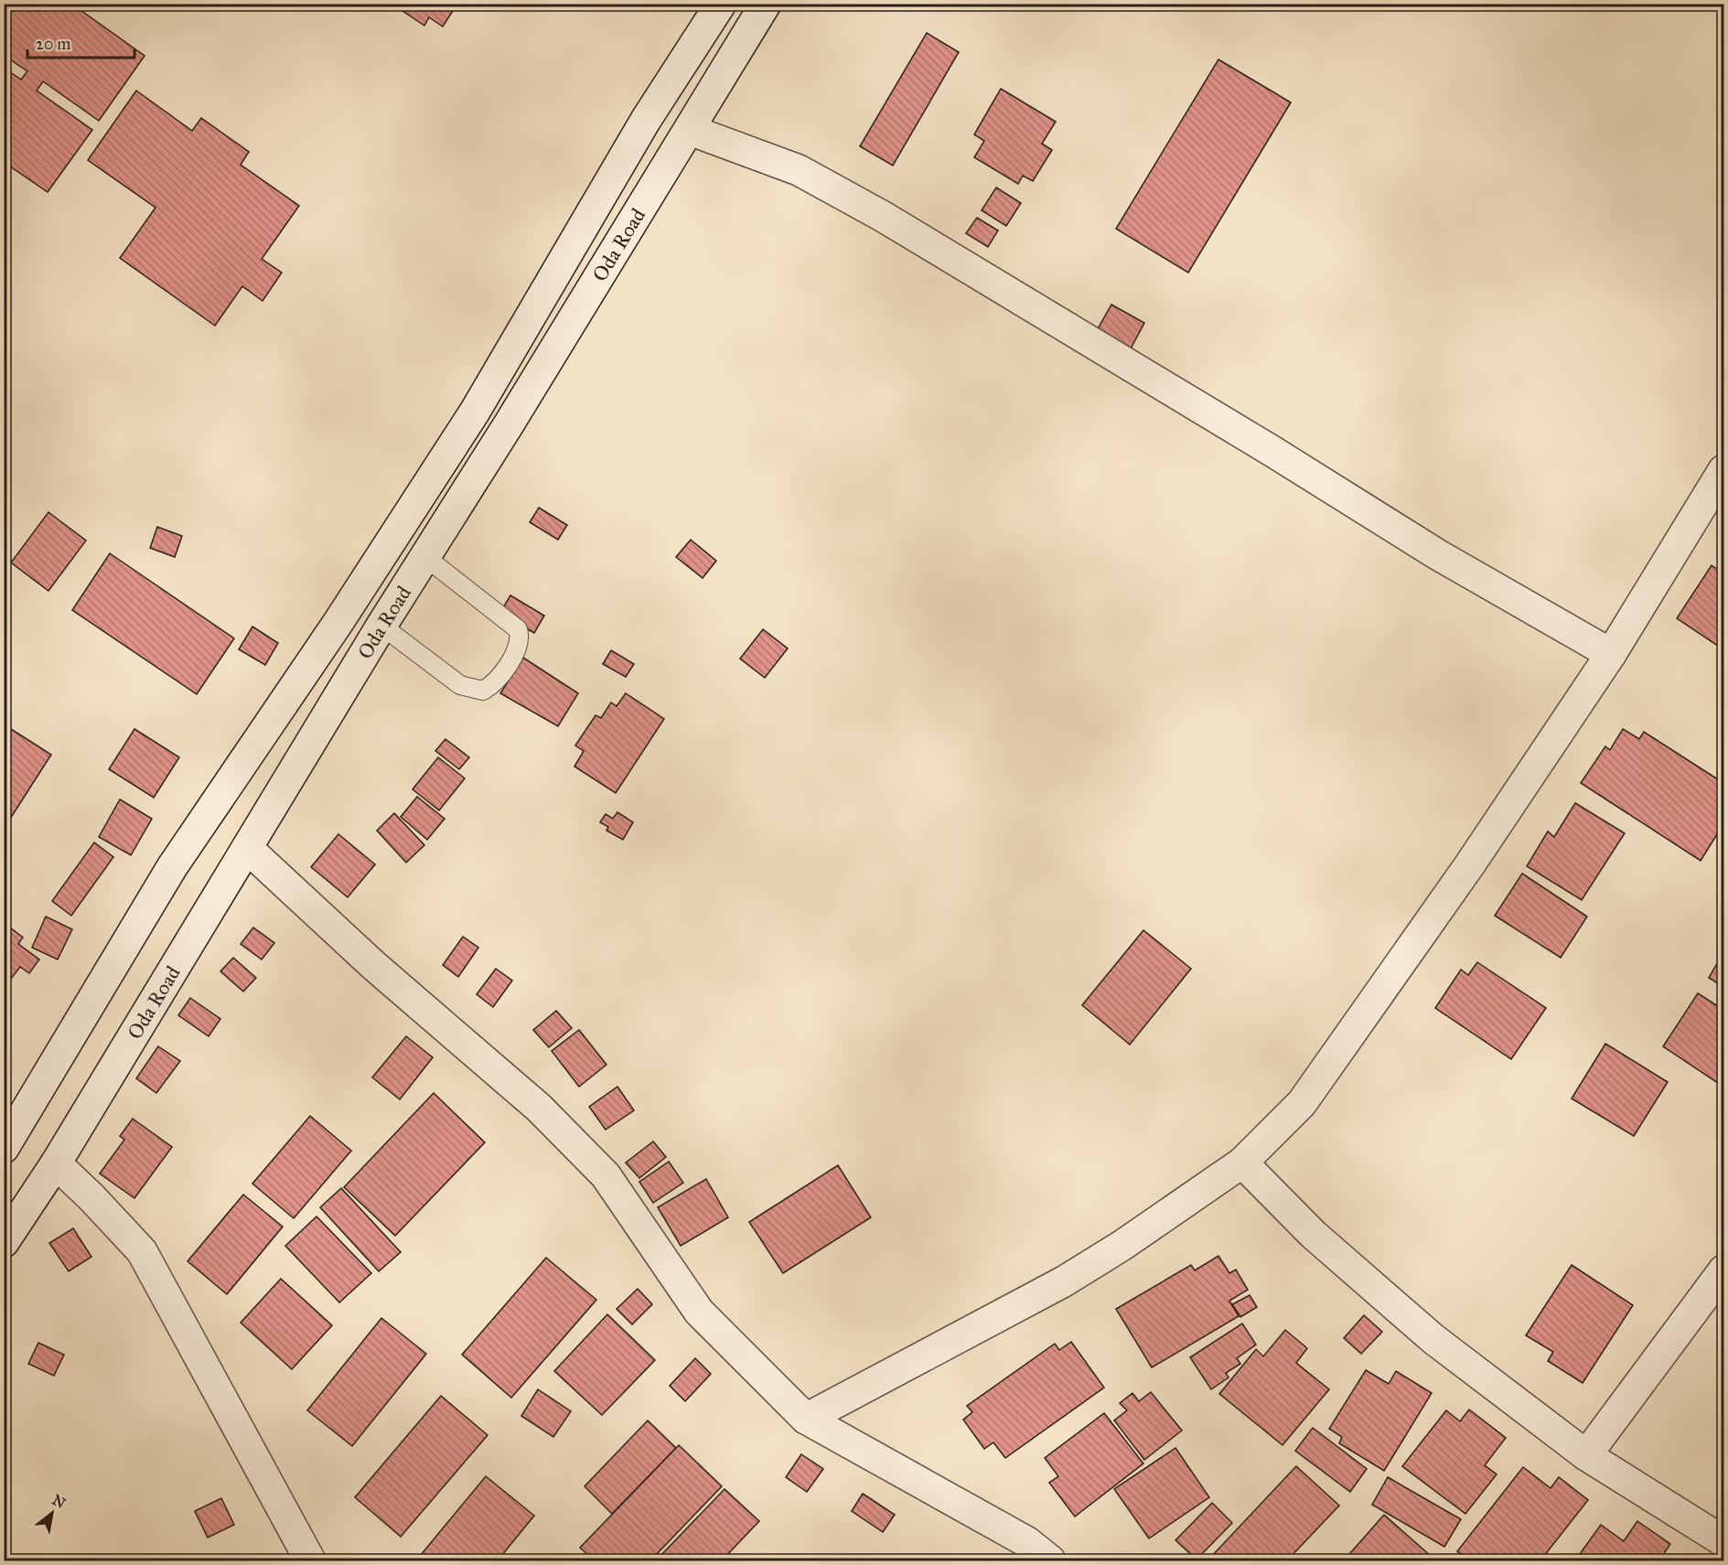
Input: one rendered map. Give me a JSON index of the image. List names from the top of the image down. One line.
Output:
{"streets":{"street":["Oda Road"]},"scale_bar":"20 m","north":"top right"}
